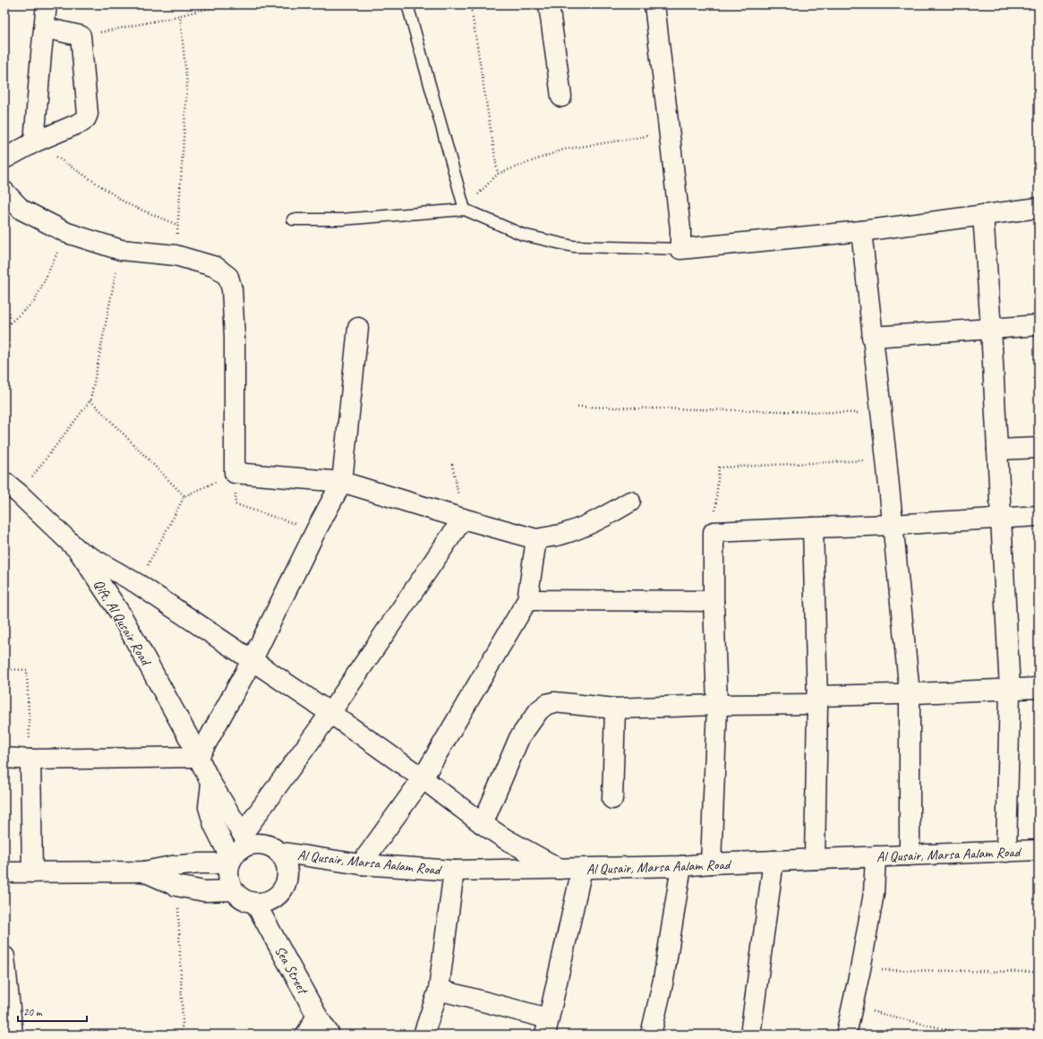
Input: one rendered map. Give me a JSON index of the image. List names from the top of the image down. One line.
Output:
{"streets":{"street":["Qift, Al Qusair Road","Al Qusair, Marsa Aalam Road","Sea Street"]},"crossings":[["Qift, Al Qusair Road","Al Qusair, Marsa Aalam Road"],["Qift, Al Qusair Road","Sea Street"],["Al Qusair, Marsa Aalam Road","Sea Street"]],"scale_bar":"20 m"}
